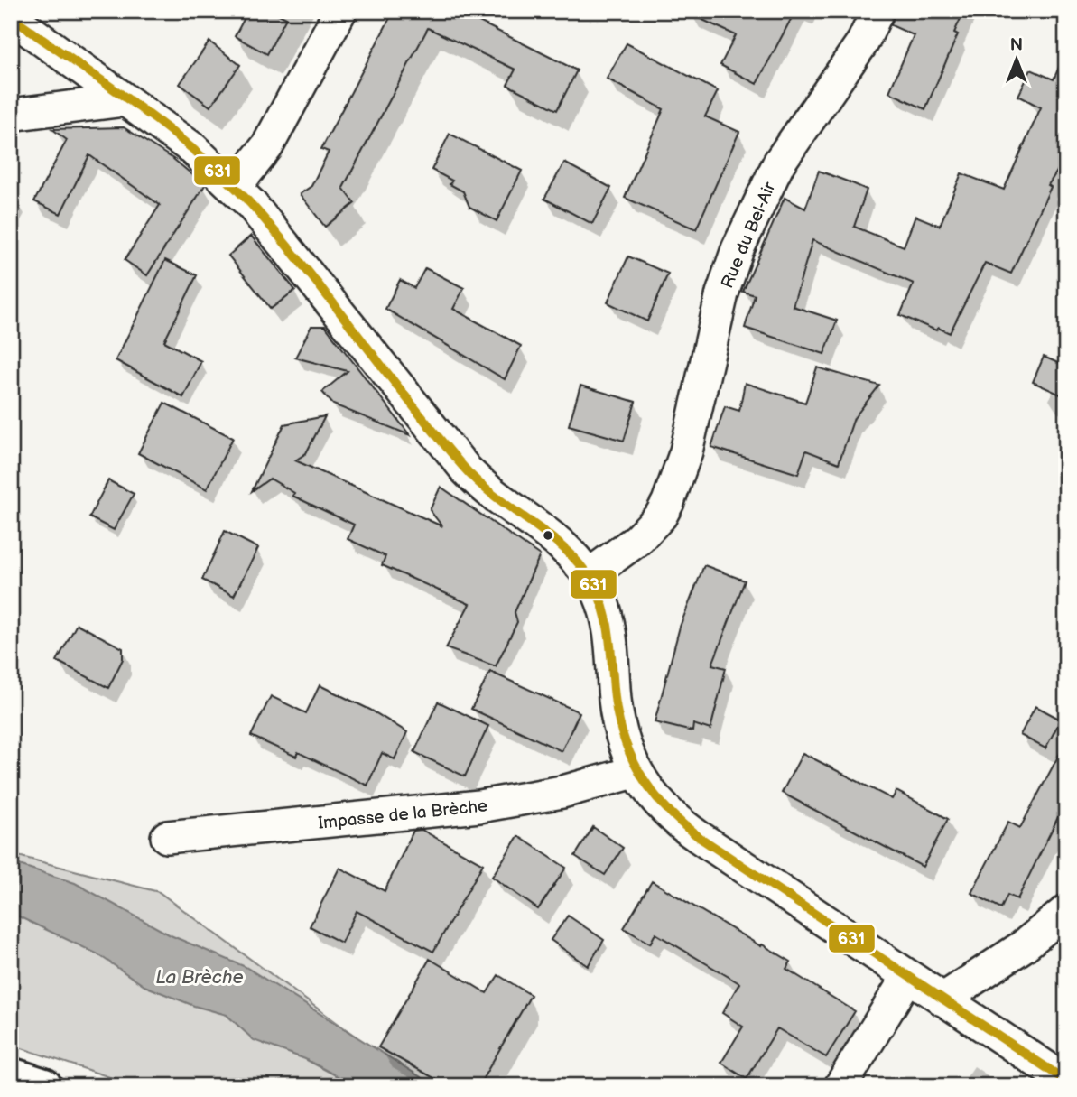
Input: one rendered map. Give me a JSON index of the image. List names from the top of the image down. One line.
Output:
{"streets":{"street":["Rue du Bel-Air","Impasse de la Brèche"]},"water":["La Brèche"],"lines":["transit line 631"],"north":"top"}
